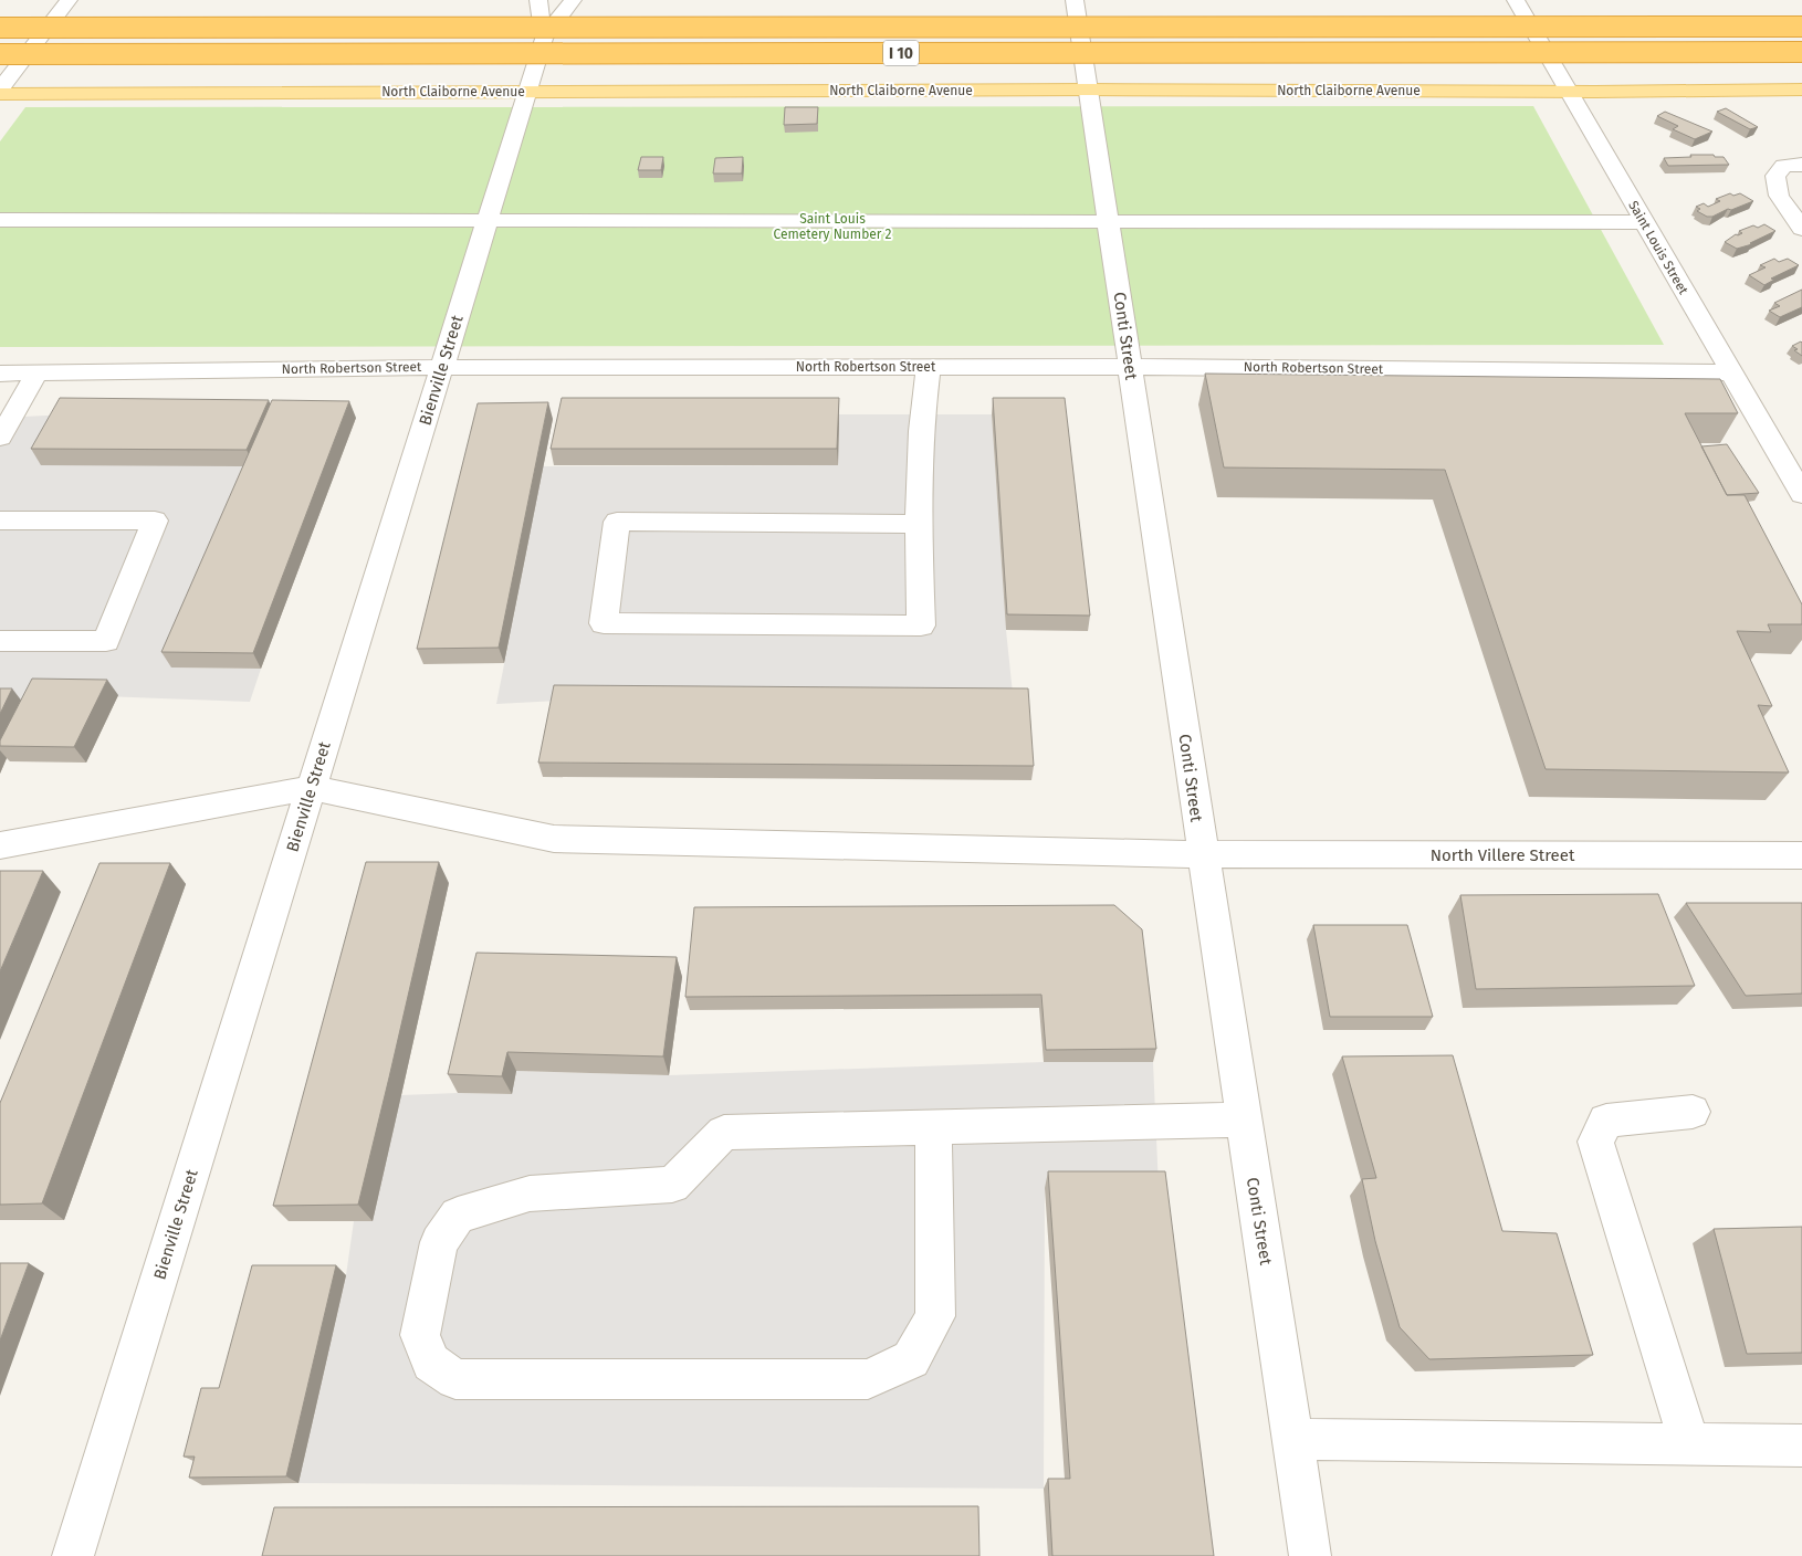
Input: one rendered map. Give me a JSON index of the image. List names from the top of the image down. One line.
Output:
{"streets":{"highway":["I 10"],"main road":["North Claiborne Avenue"],"street":["Saint Louis Street","Conti Street","North Robertson Street","Bienville Street","North Villere Street"]},"crossings":[["North Claiborne Avenue","Saint Louis Street"],["North Claiborne Avenue","Conti Street"],["North Claiborne Avenue","Bienville Street"],["Saint Louis Street","North Robertson Street"],["Conti Street","North Robertson Street"],["Conti Street","North Villere Street"],["North Robertson Street","Bienville Street"],["Bienville Street","North Villere Street"]],"parks":["Saint Louis Cemetery Number 2"]}
